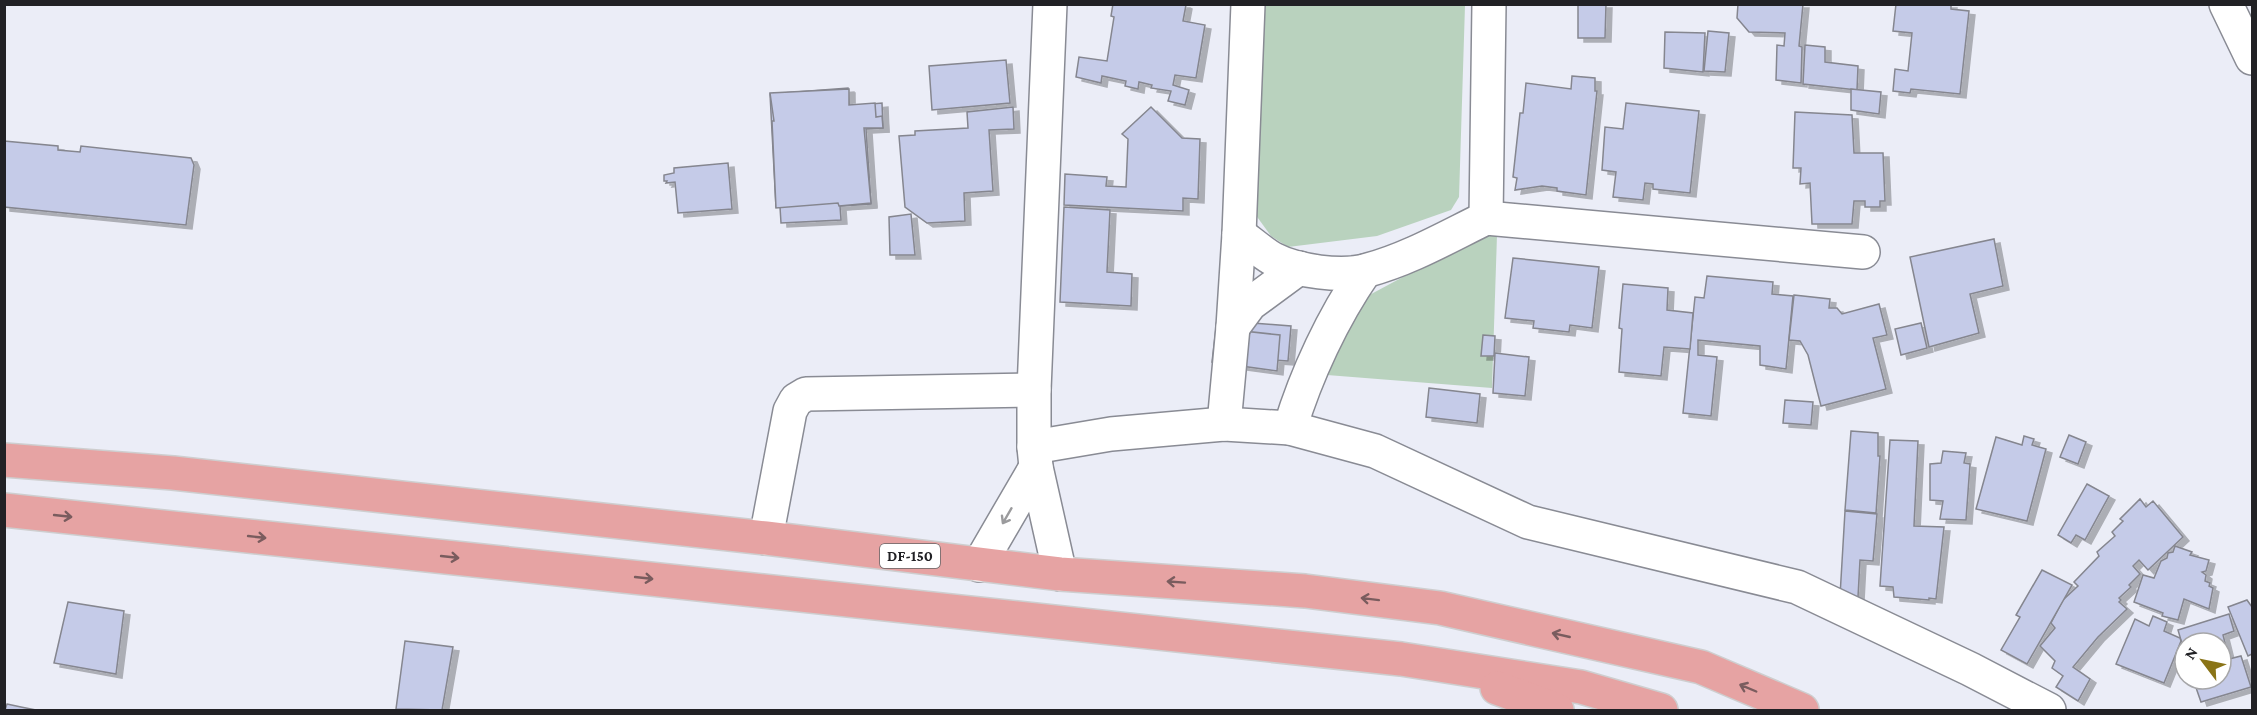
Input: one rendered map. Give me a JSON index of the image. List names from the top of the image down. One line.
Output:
{"streets":{"main road":["DF-150"]},"north":"top left"}
